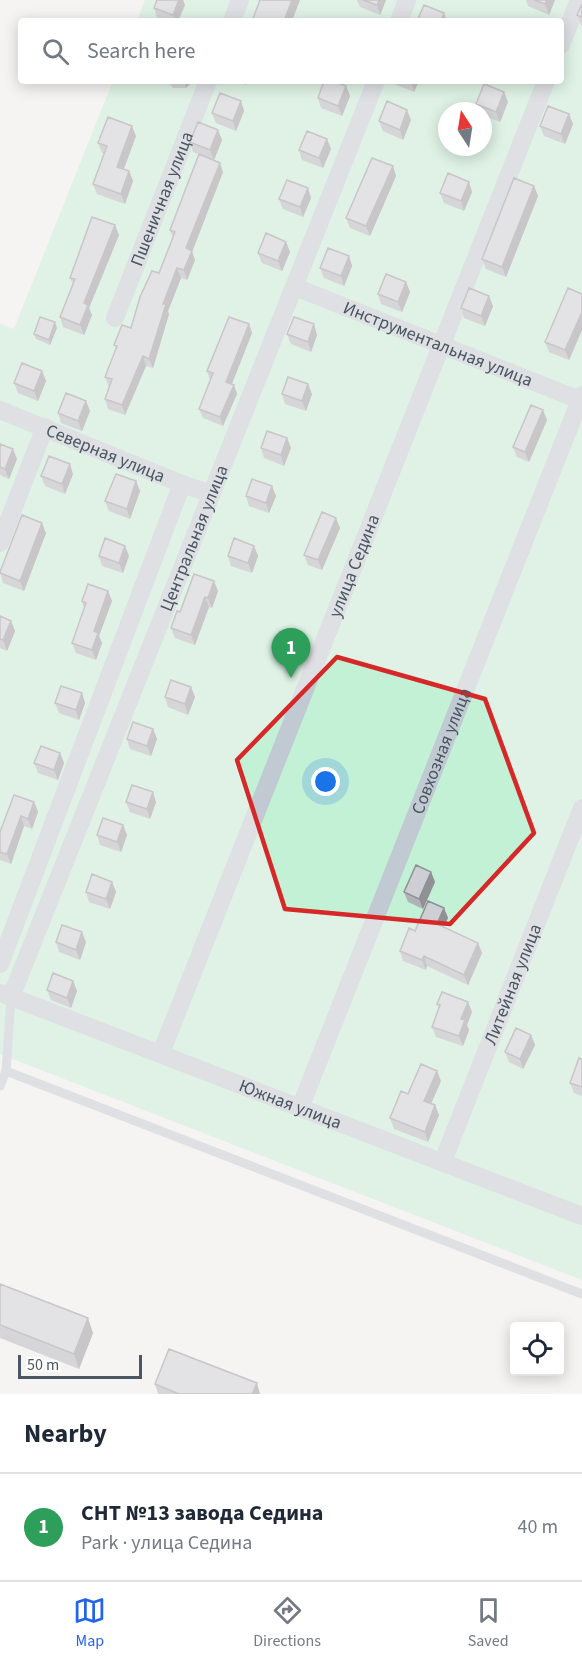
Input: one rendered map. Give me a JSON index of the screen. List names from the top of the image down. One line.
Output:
{"streets":{"street":["Пшеничная улица","Инструментальная улица","Северная улица","Центральная улица","улица Седина","Совхозная улица","Литейная улица","Южная улица"]},"crossings":[["Инструментальная улица","Центральная улица"],["Инструментальная улица","улица Седина"],["Инструментальная улица","Совхозная улица"],["Северная улица","Центральная улица"],["Центральная улица","Южная улица"],["улица Седина","Южная улица"],["Совхозная улица","Южная улица"],["Литейная улица","Южная улица"]],"scale_bar":"50 m","north":"top","page":{"search":"Search here","pins":"1","scale":"50 m","heading":"Nearby","list":[{"mark":"1","name":"СНТ №13 завода Седина","note":"Park · улица Седина","value":"40 m"}],"nav":["Map","Directions","Saved"]}}
